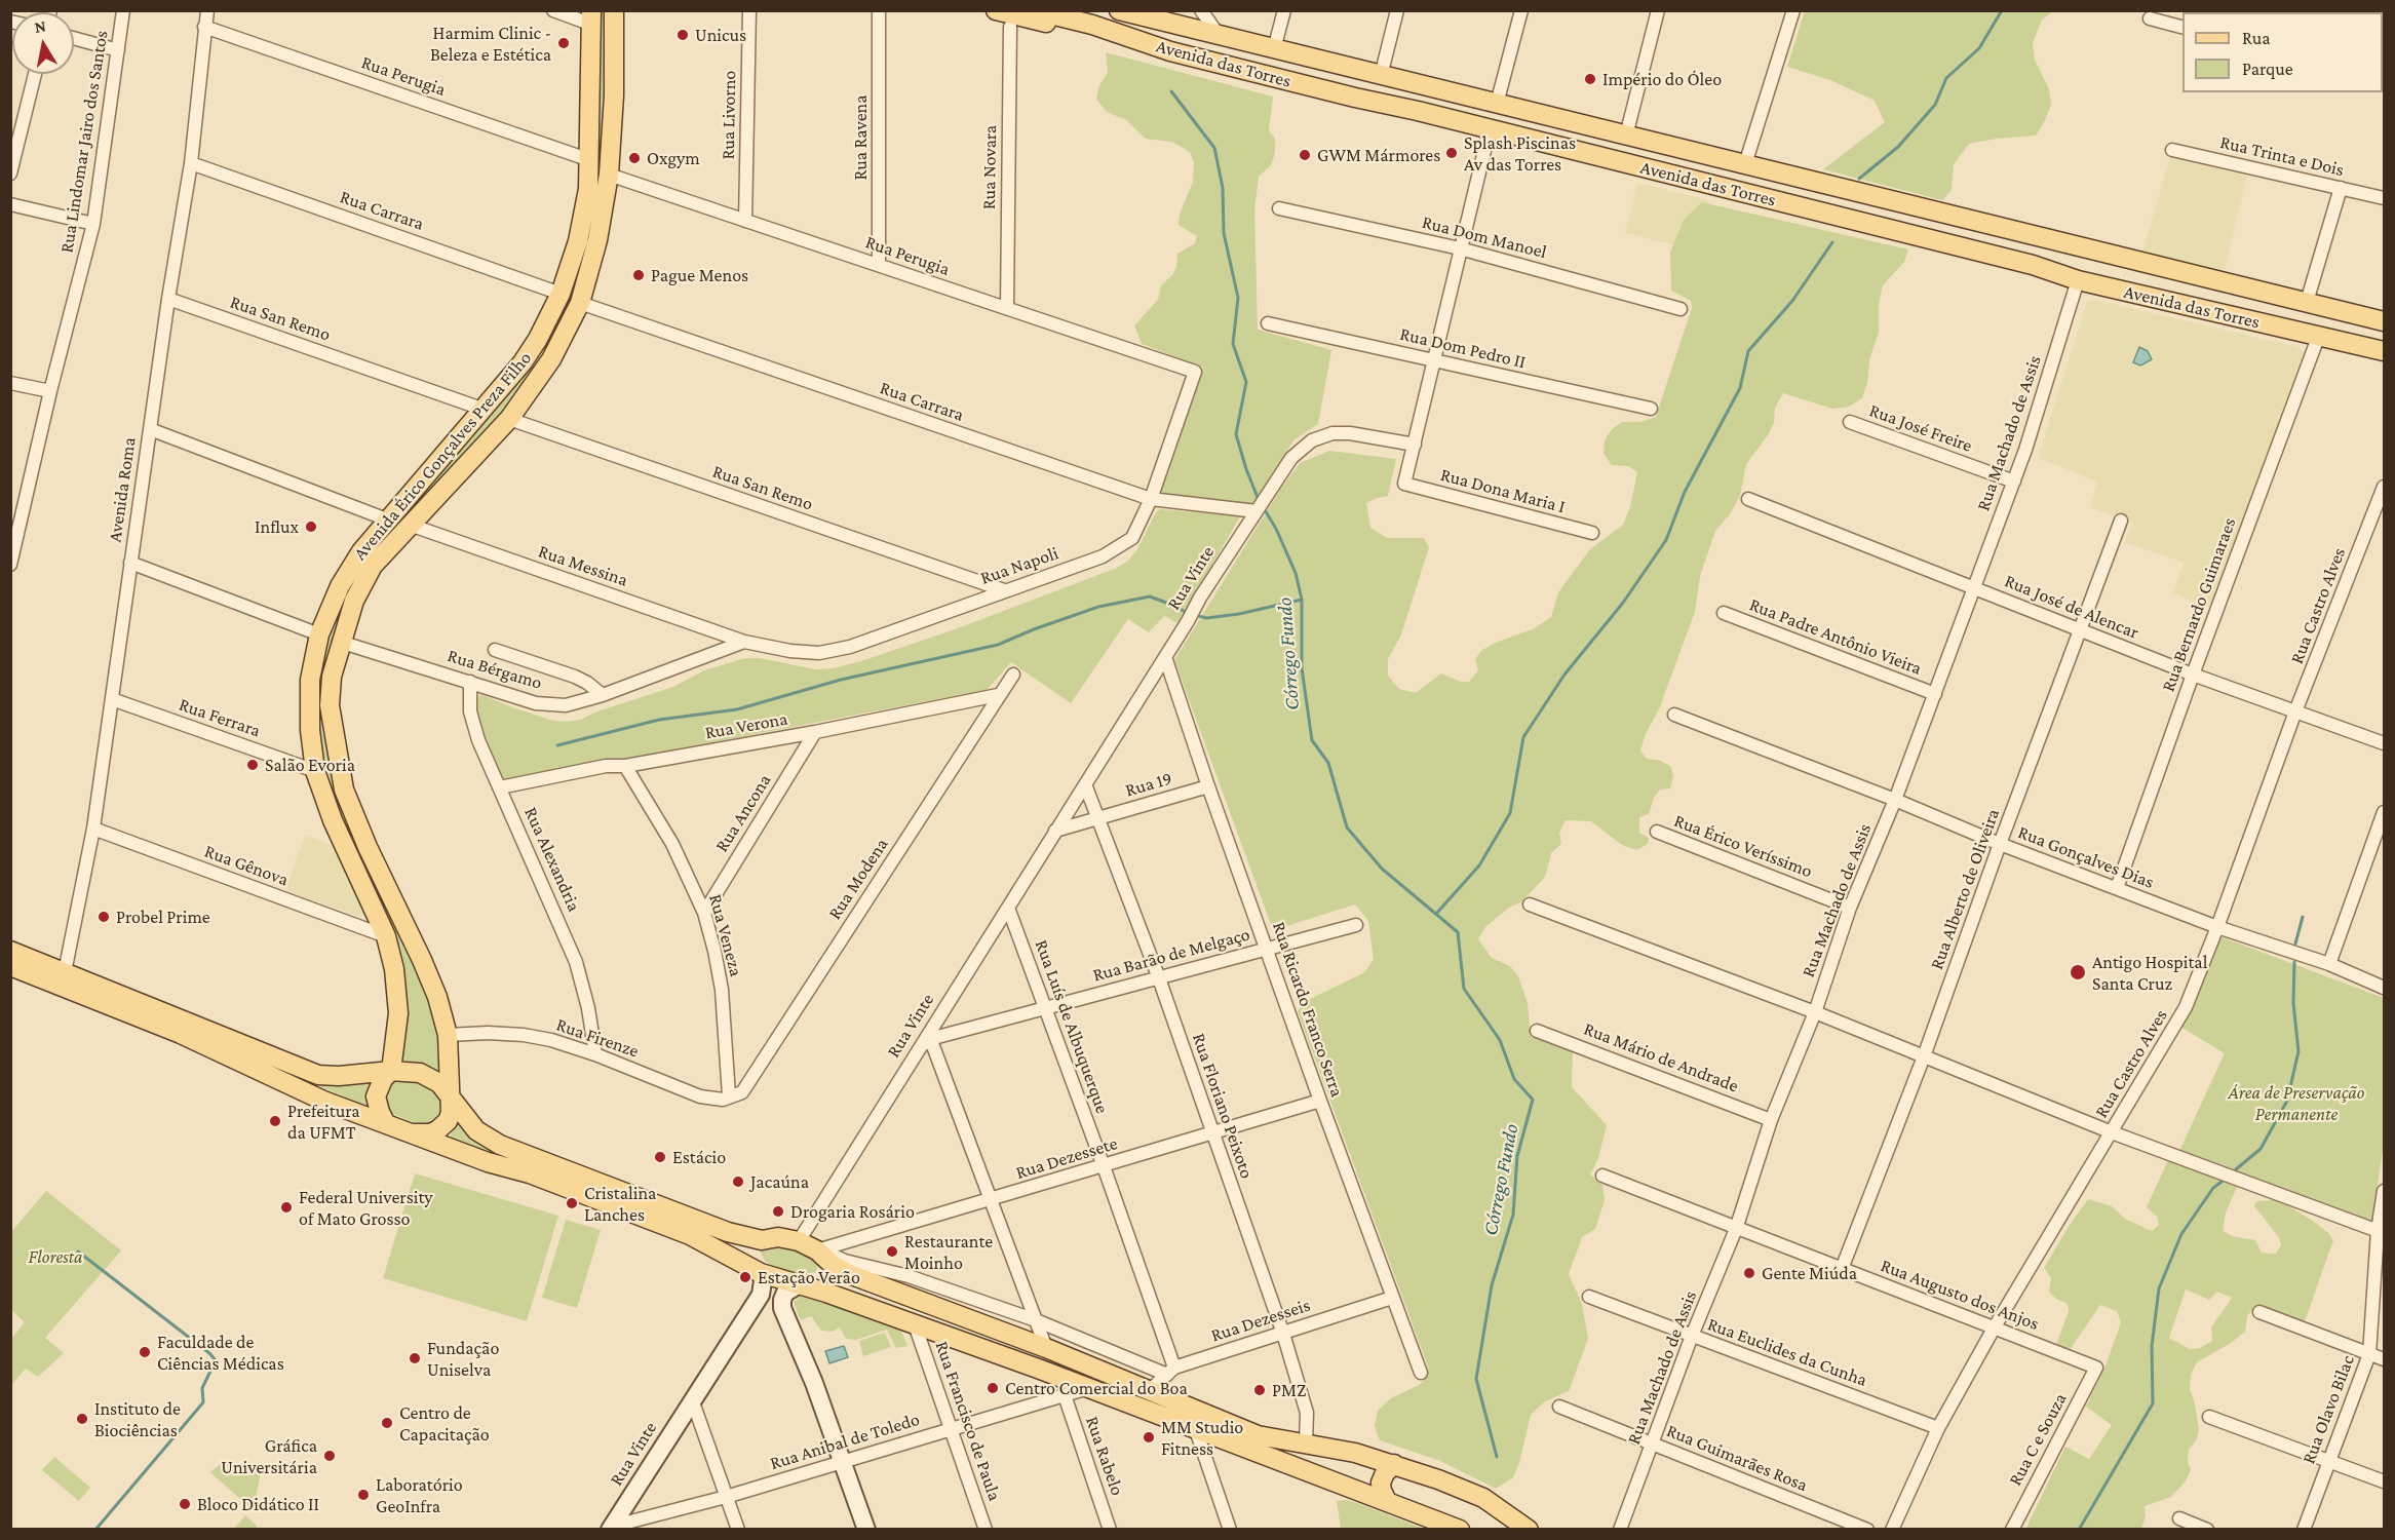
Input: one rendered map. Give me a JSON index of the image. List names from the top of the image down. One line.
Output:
{"streets":{"main road":["Avenida das Torres","Avenida Érico Gonçalves Preza Filho"],"street":["Rua Perugia","Rua Livorno","Rua Ravena","Rua Lindomar Jairo dos Santos","Rua Trinta e Dois","Rua Novara","Rua Carrara","Rua Dom Manoel","Rua San Remo","Rua Dom Pedro II","Rua José Freire","Rua Machado de Assis","Avenida Roma","Rua Dona Maria I","Rua Messina","Rua Napoli","Rua Vinte","Rua Bernardo Guimaraes","Rua Castro Alves","Rua José de Alencar","Rua Padre Antônio Vieira","Rua Bérgamo","Rua Ferrara","Rua Verona","Rua 19","Rua Ancona","Rua Érico Veríssimo","Rua Gonçalves Dias","Rua Alexandria","Rua Gênova","Rua Modena","Rua Alberto de Oliveira","Rua Veneza","Rua Barão de Melgaço","Rua Ricardo Franco Serra","Rua Luís de Albuquerque","Rua Firenze","Rua Mário de Andrade","Rua Floriano Peixoto","Rua Dezessete","Rua Augusto dos Anjos","Rua Dezesseis","Rua Euclides da Cunha","Rua Olavo Bilac","Rua Francisco de Paula","Rua C e Souza","Rua Anibal de Toledo","Rua Rabelo","Rua Guimarães Rosa"]},"crossings":[["Avenida das Torres","Rua Machado de Assis"],["Avenida das Torres","Rua Bernardo Guimaraes"],["Rua Perugia","Rua Livorno"],["Rua Perugia","Rua Ravena"],["Rua Perugia","Rua Novara"],["Rua Perugia","Avenida Érico Gonçalves Preza Filho"],["Rua Perugia","Avenida Roma"],["Rua Perugia","Rua Napoli"],["Rua Carrara","Avenida Érico Gonçalves Preza Filho"],["Rua Carrara","Avenida Roma"],["Rua Carrara","Rua Napoli"],["Rua Carrara","Rua Vinte"],["Rua San Remo","Avenida Érico Gonçalves Preza Filho"],["Rua San Remo","Avenida Roma"],["Rua San Remo","Rua Napoli"],["Rua José Freire","Rua Machado de Assis"],["Rua Machado de Assis","Rua José de Alencar"],["Rua Machado de Assis","Rua Padre Antônio Vieira"],["Rua Machado de Assis","Rua Érico Veríssimo"],["Rua Machado de Assis","Rua Gonçalves Dias"],["Rua Machado de Assis","Rua Mário de Andrade"],["Rua Machado de Assis","Rua Augusto dos Anjos"],["Rua Machado de Assis","Rua Euclides da Cunha"],["Rua Machado de Assis","Rua Guimarães Rosa"],["Avenida Érico Gonçalves Preza Filho","Rua Messina"],["Avenida Érico Gonçalves Preza Filho","Rua Bérgamo"],["Avenida Érico Gonçalves Preza Filho","Rua Ferrara"],["Avenida Érico Gonçalves Preza Filho","Rua Gênova"],["Avenida Érico Gonçalves Preza Filho","Rua Firenze"],["Avenida Roma","Rua Ferrara"],["Avenida Roma","Rua Gênova"],["Rua Dona Maria I","Rua Vinte"],["Rua Messina","Rua Napoli"],["Rua Messina","Rua Bérgamo"],["Rua Napoli","Rua Bérgamo"],["Rua Vinte","Rua Barão de Melgaço"],["Rua Vinte","Rua Ricardo Franco Serra"],["Rua Vinte","Rua Luís de Albuquerque"],["Rua Vinte","Rua Floriano Peixoto"],["Rua Vinte","Rua Anibal de Toledo"],["Rua Bernardo Guimaraes","Rua José de Alencar"],["Rua Bernardo Guimaraes","Rua Gonçalves Dias"],["Rua Castro Alves","Rua José de Alencar"],["Rua Castro Alves","Rua Gonçalves Dias"],["Rua Castro Alves","Rua Augusto dos Anjos"],["Rua Castro Alves","Rua Euclides da Cunha"],["Rua José de Alencar","Rua Alberto de Oliveira"],["Rua Bérgamo","Rua Alexandria"],["Rua Verona","Rua Ancona"],["Rua Verona","Rua Alexandria"],["Rua Verona","Rua Modena"],["Rua Verona","Rua Veneza"],["Rua 19","Rua Ricardo Franco Serra"],["Rua 19","Rua Floriano Peixoto"],["Rua Ancona","Rua Veneza"],["Rua Gonçalves Dias","Rua Alberto de Oliveira"],["Rua Alexandria","Rua Firenze"],["Rua Modena","Rua Veneza"],["Rua Modena","Rua Firenze"],["Rua Alberto de Oliveira","Rua Augusto dos Anjos"],["Rua Veneza","Rua Firenze"],["Rua Barão de Melgaço","Rua Ricardo Franco Serra"],["Rua Barão de Melgaço","Rua Luís de Albuquerque"],["Rua Barão de Melgaço","Rua Floriano Peixoto"],["Rua Ricardo Franco Serra","Rua Dezessete"],["Rua Ricardo Franco Serra","Rua Dezesseis"],["Rua Luís de Albuquerque","Rua Dezessete"],["Rua Luís de Albuquerque","Rua Dezesseis"],["Rua Floriano Peixoto","Rua Dezessete"],["Rua Floriano Peixoto","Rua Dezesseis"],["Rua Augusto dos Anjos","Rua C e Souza"],["Rua Francisco de Paula","Rua Anibal de Toledo"],["Rua Anibal de Toledo","Rua Rabelo"]],"water":["Córrego Fundo"],"parks":["Área de Preservação Permanente","Floresta"],"places":["Unicus","Harmim Clinic - Beleza e Estética","Império do Óleo","Splash Piscinas Av das Torres","GWM Mármores","Oxgym","Pague Menos","Influx","Salão Evoria","Probel Prime","Antigo Hospital Santa Cruz","Prefeitura da UFMT","Estácio","Jacaúna","Cristalina Lanches","Federal University of Mato Grosso","Drogaria Rosário","Restaurante Moinho","Gente Miúda","Estação Verão","Faculdade de Ciências Médicas","Fundação Uniselva","Centro Comercial do Boa","PMZ","Instituto de Biociências","Centro de Capacitação","MM Studio Fitness","Gráfica Universitária","Laboratório GeoInfra","Bloco Didático II"],"legend":["Rua","Parque"],"north":"top"}
